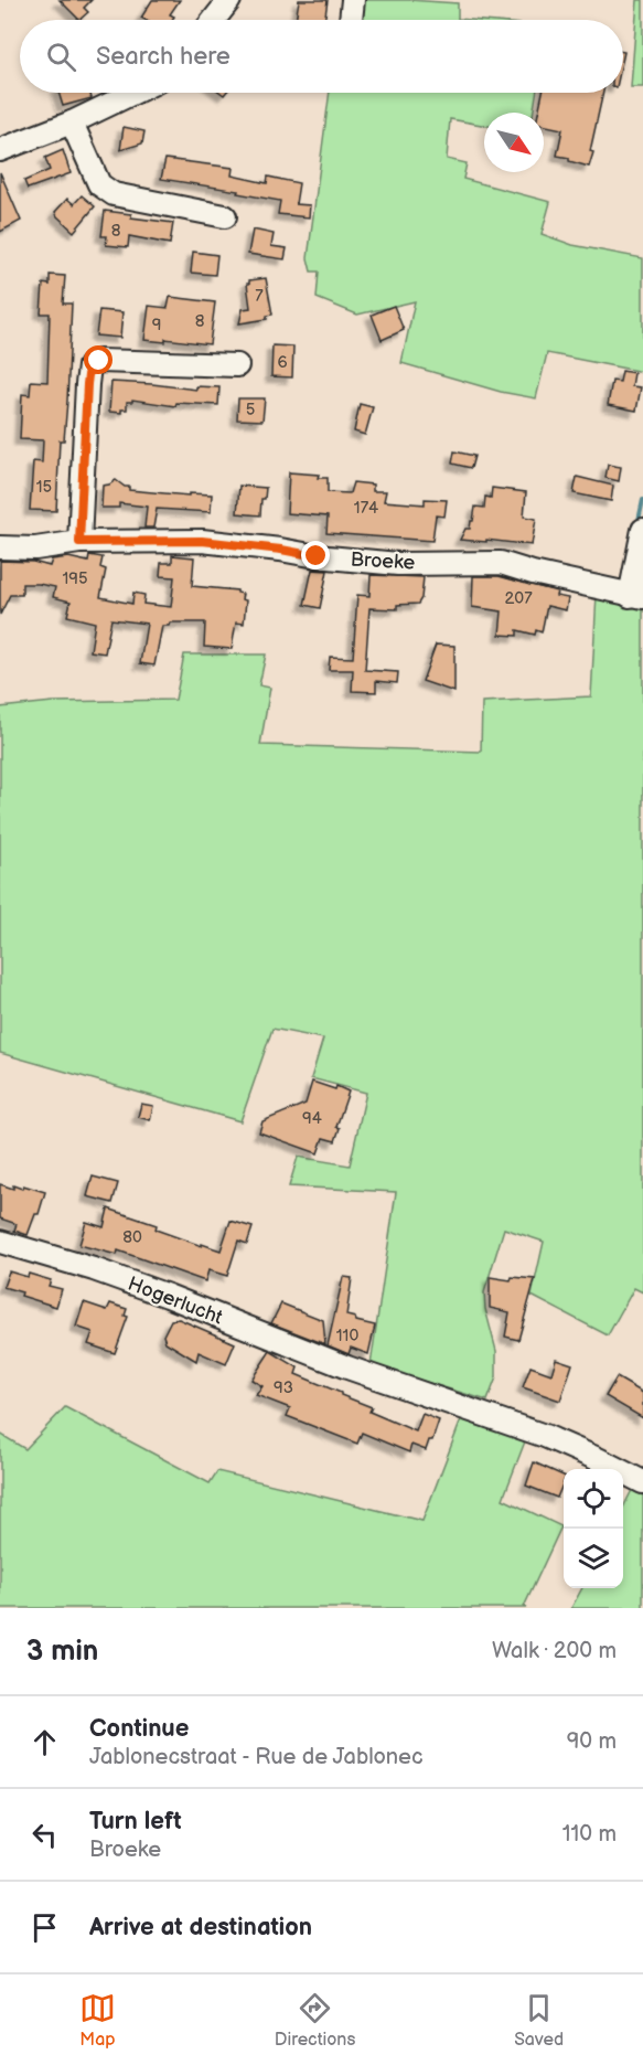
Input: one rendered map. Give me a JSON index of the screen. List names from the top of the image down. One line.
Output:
{"streets":{"street":["Broeke","Hogerlucht"]},"house_numbers":["8","7","8","9","6","5","15","174","195","207","94","80","110","93"],"north":"bottom right","page":{"search":"Search here","heading":["3 min","Walk · 200 m"],"list":[["Continue","Jablonecstraat - Rue de Jablonec","90 m"],["Turn left","Broeke","110 m"],"Arrive at destination"],"nav":["Map","Directions","Saved"]}}
